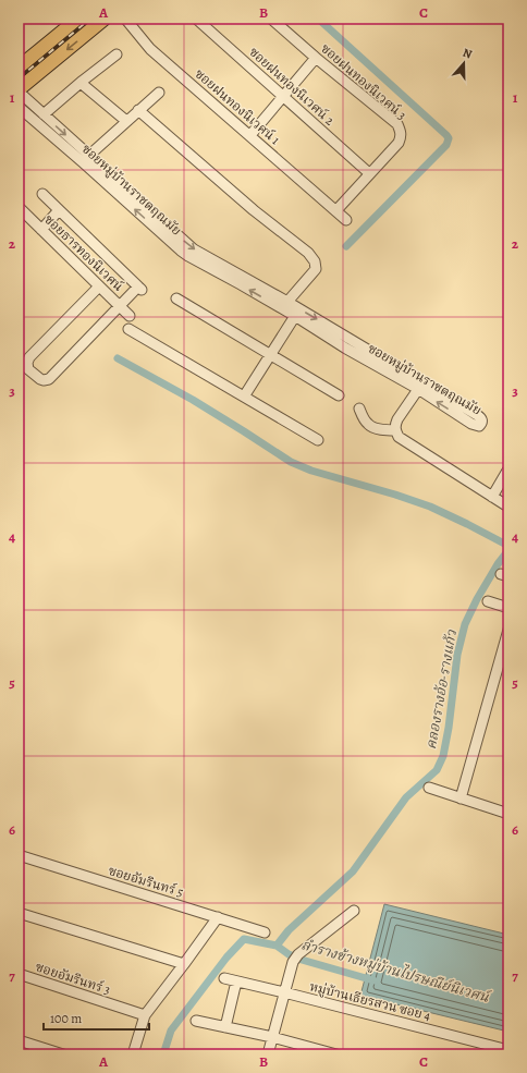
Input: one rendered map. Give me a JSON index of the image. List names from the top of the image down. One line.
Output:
{"streets":{"street":["ซอยฝนทองนิเวศน์ 3","ซอยฝนทองนิเวศน์ 2","ซอยฝนทองนิเวศน์ 1","ซอยหมู่บ้านราชตฤณมัย","ซอยธารทองนิเวศน์","ซอยอัมรินทร์ 5","ซอยอัมรินทร์ 3","หมู่บ้านเธียรสวน ซอย 4"]},"crossings":[["ซอยฝนทองนิเวศน์ 3","ซอยฝนทองนิเวศน์ 2"],["ซอยฝนทองนิเวศน์ 3","ซอยฝนทองนิเวศน์ 1"]],"water":["คลองรางอ้อ-รางแก้ว","ลำรางข้างหมู่บ้านไปรษณีย์นิเวศน์"],"scale_bar":"100 m","north":"top","grid":{"columns":["A","B","C"],"rows":["1","2","3","4","5","6","7"]}}
